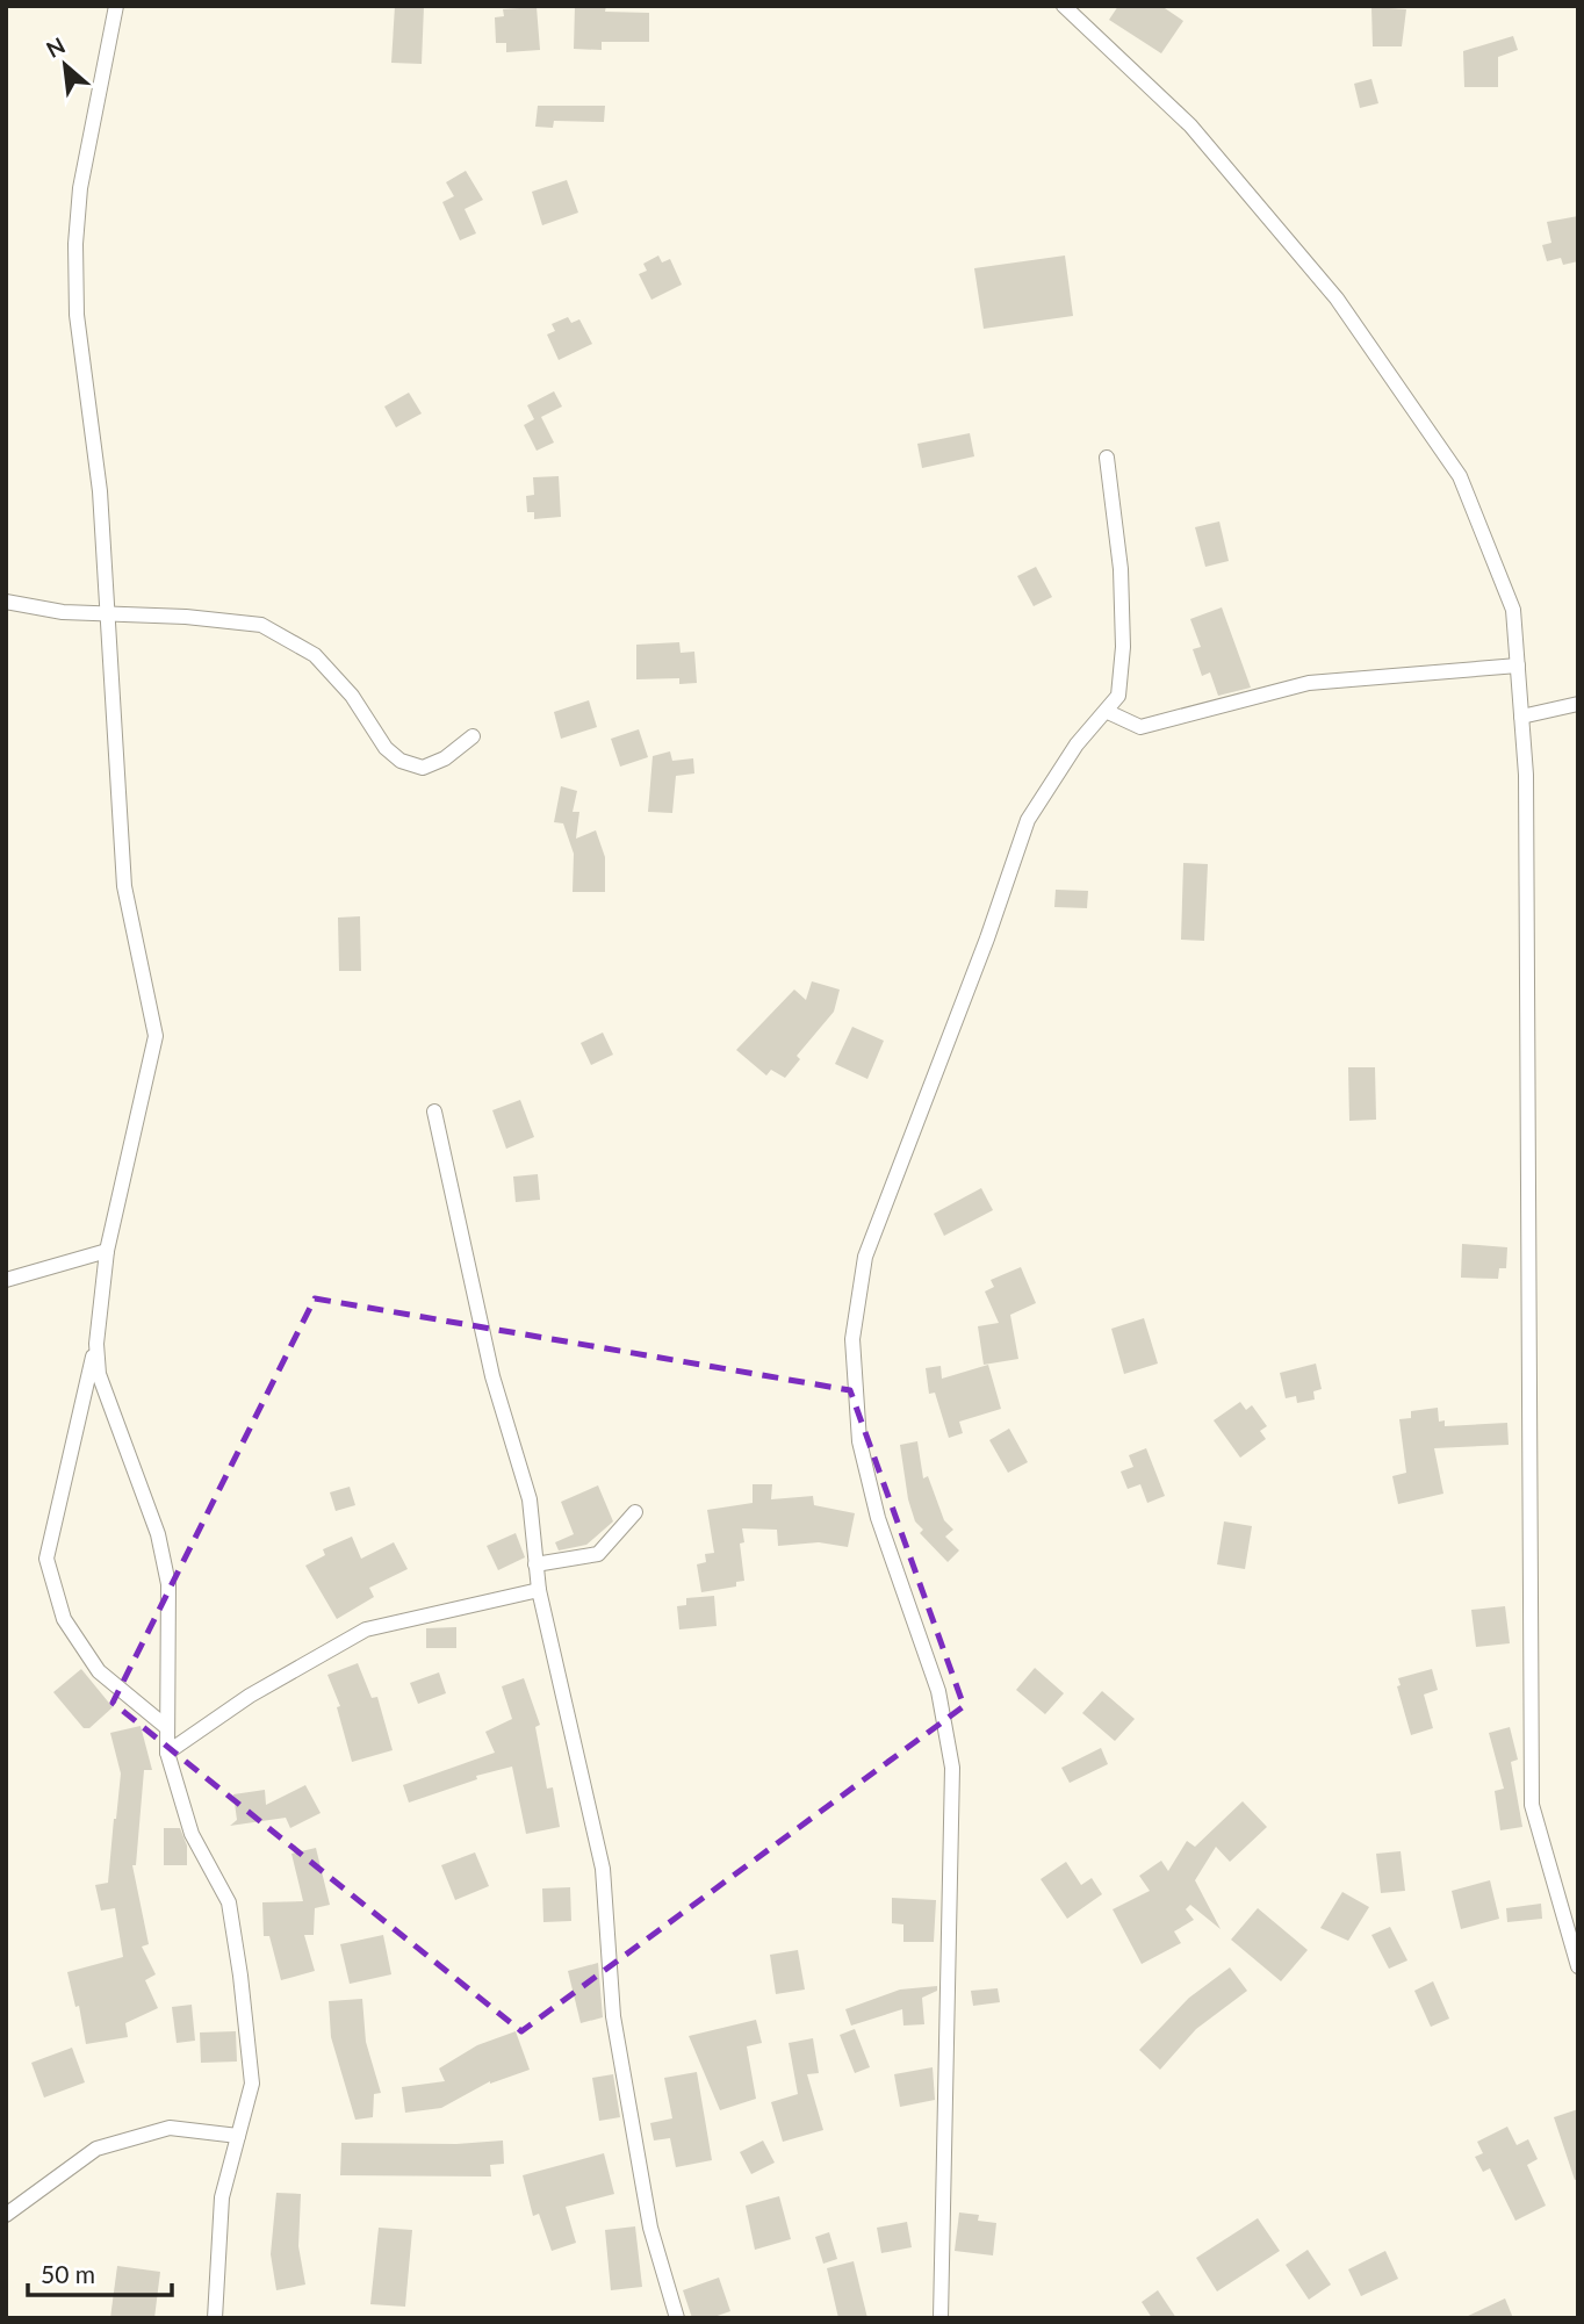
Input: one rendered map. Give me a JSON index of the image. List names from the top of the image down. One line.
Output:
{"scale_bar":"50 m","north":"top left"}
